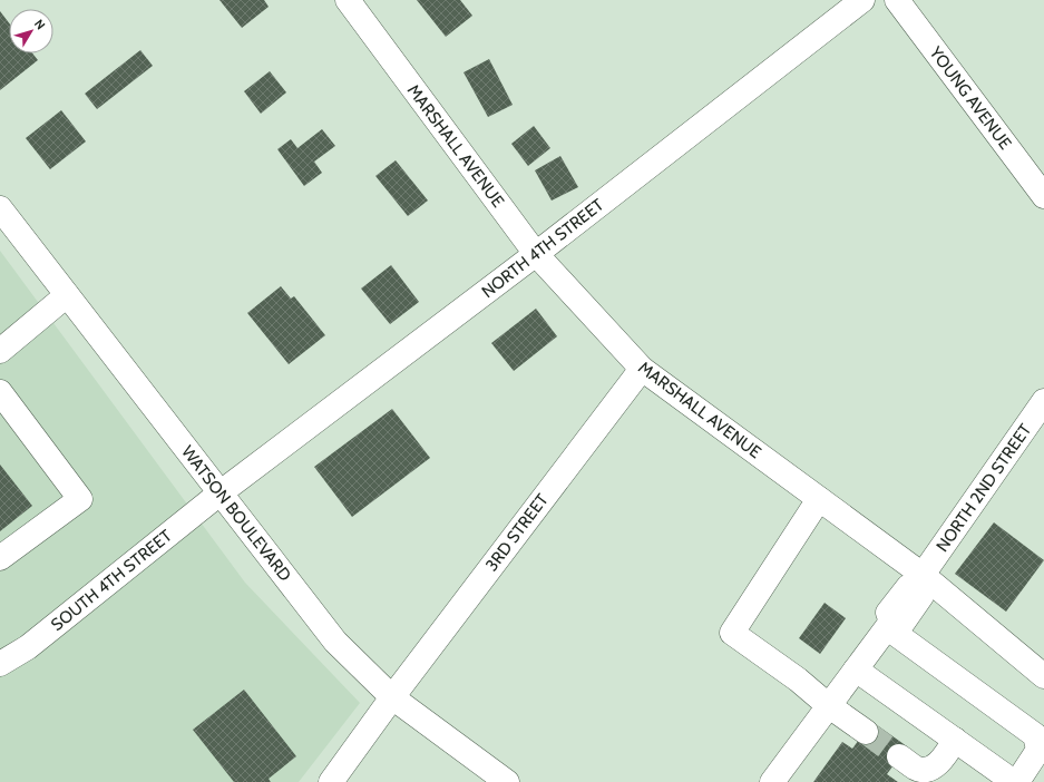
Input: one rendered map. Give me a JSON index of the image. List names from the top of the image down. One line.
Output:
{"streets":{"street":["YOUNG AVENUE","MARSHALL AVENUE","NORTH 4TH STREET","NORTH 2ND STREET","WATSON BOULEVARD","3RD STREET","SOUTH 4TH STREET"]},"crossings":[["MARSHALL AVENUE","NORTH 4TH STREET"],["MARSHALL AVENUE","NORTH 2ND STREET"],["MARSHALL AVENUE","3RD STREET"],["NORTH 4TH STREET","WATSON BOULEVARD"],["NORTH 4TH STREET","SOUTH 4TH STREET"],["WATSON BOULEVARD","3RD STREET"],["WATSON BOULEVARD","SOUTH 4TH STREET"]],"north":"top right"}
